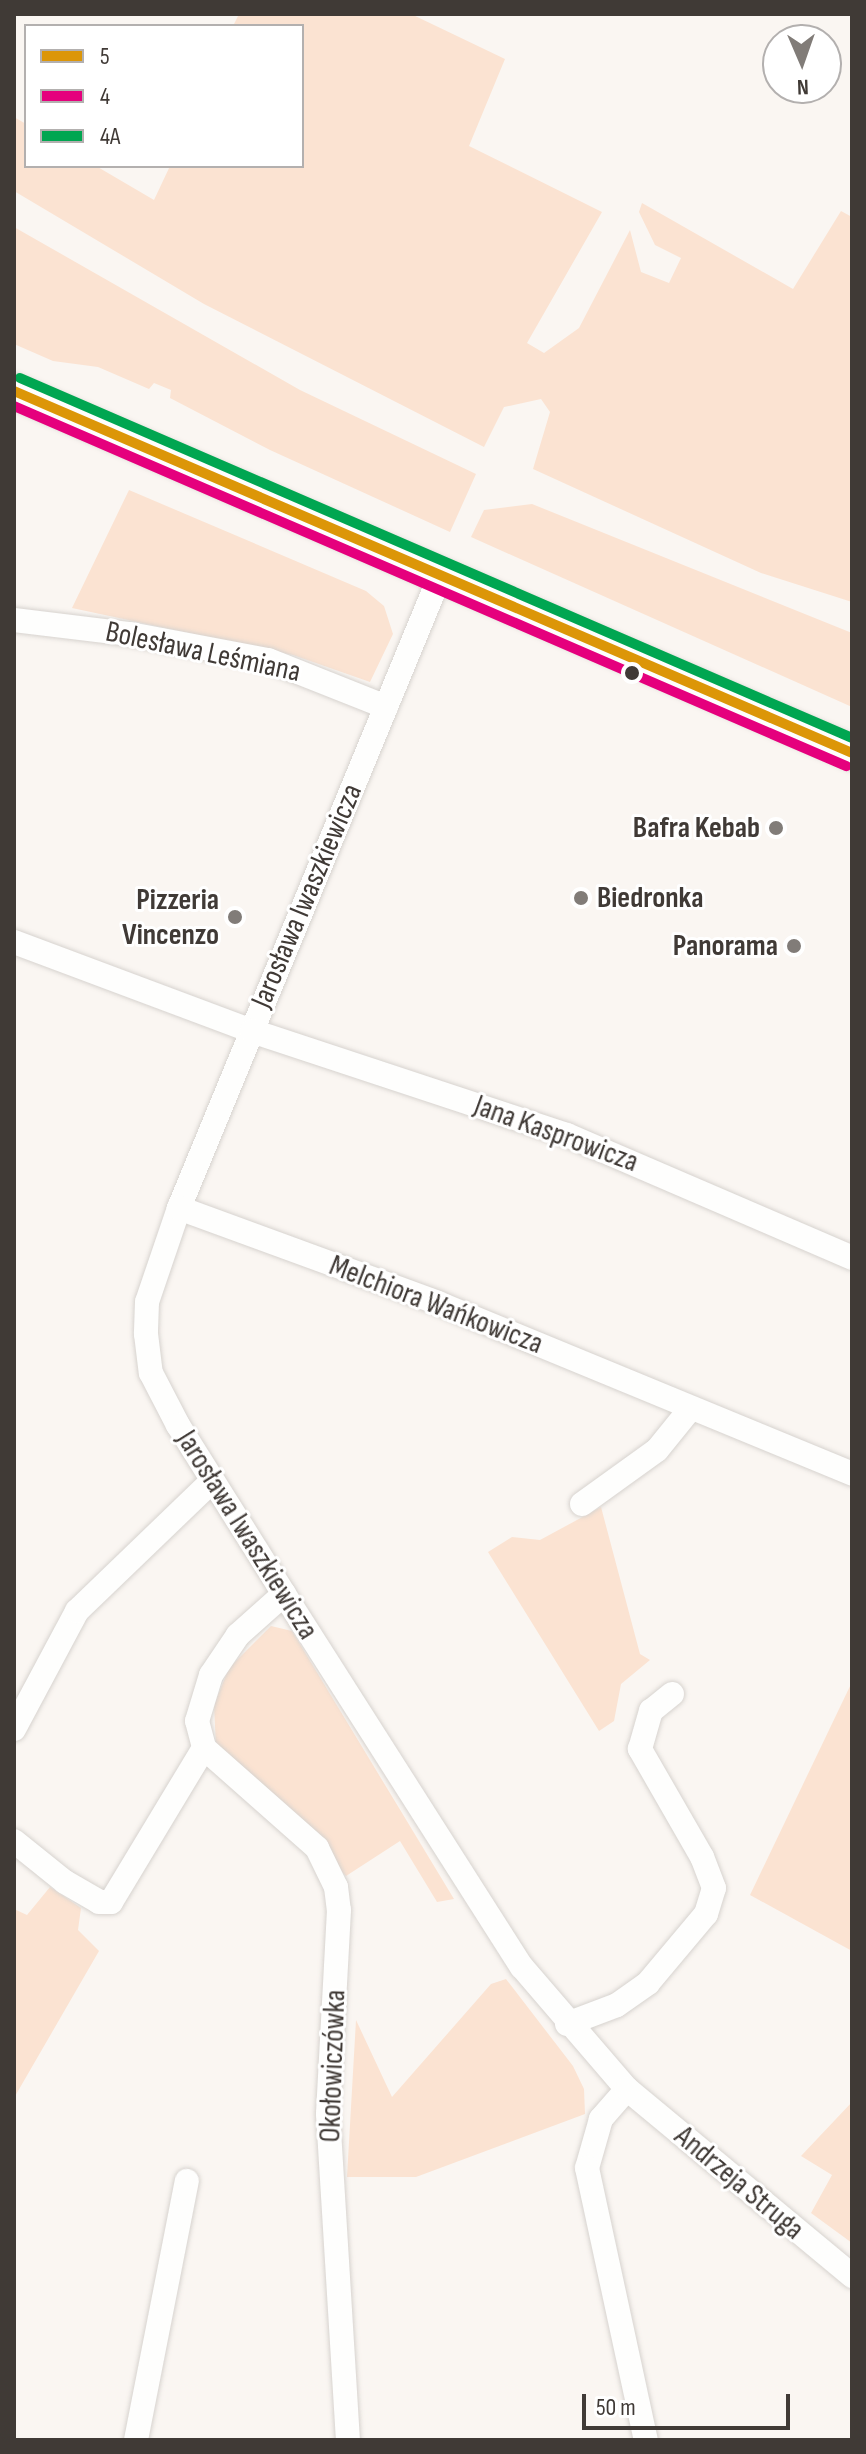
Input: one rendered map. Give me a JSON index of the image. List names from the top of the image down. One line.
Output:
{"streets":{"street":["Bolesława Leśmiana","Jarosława Iwaszkiewicza","Jana Kasprowicza","Melchiora Wańkowicza","Okołowiczówka","Andrzeja Struga"]},"crossings":[["Bolesława Leśmiana","Jarosława Iwaszkiewicza"],["Jarosława Iwaszkiewicza","Jana Kasprowicza"],["Jarosława Iwaszkiewicza","Melchiora Wańkowicza"],["Jarosława Iwaszkiewicza","Andrzeja Struga"]],"places":["Bafra Kebab","Biedronka","Pizzeria Vincenzo","Panorama"],"lines":["transit line 4A","transit line 5","transit line 4"],"legend":["5","4","4A"],"scale_bar":"50 m","north":"bottom"}
